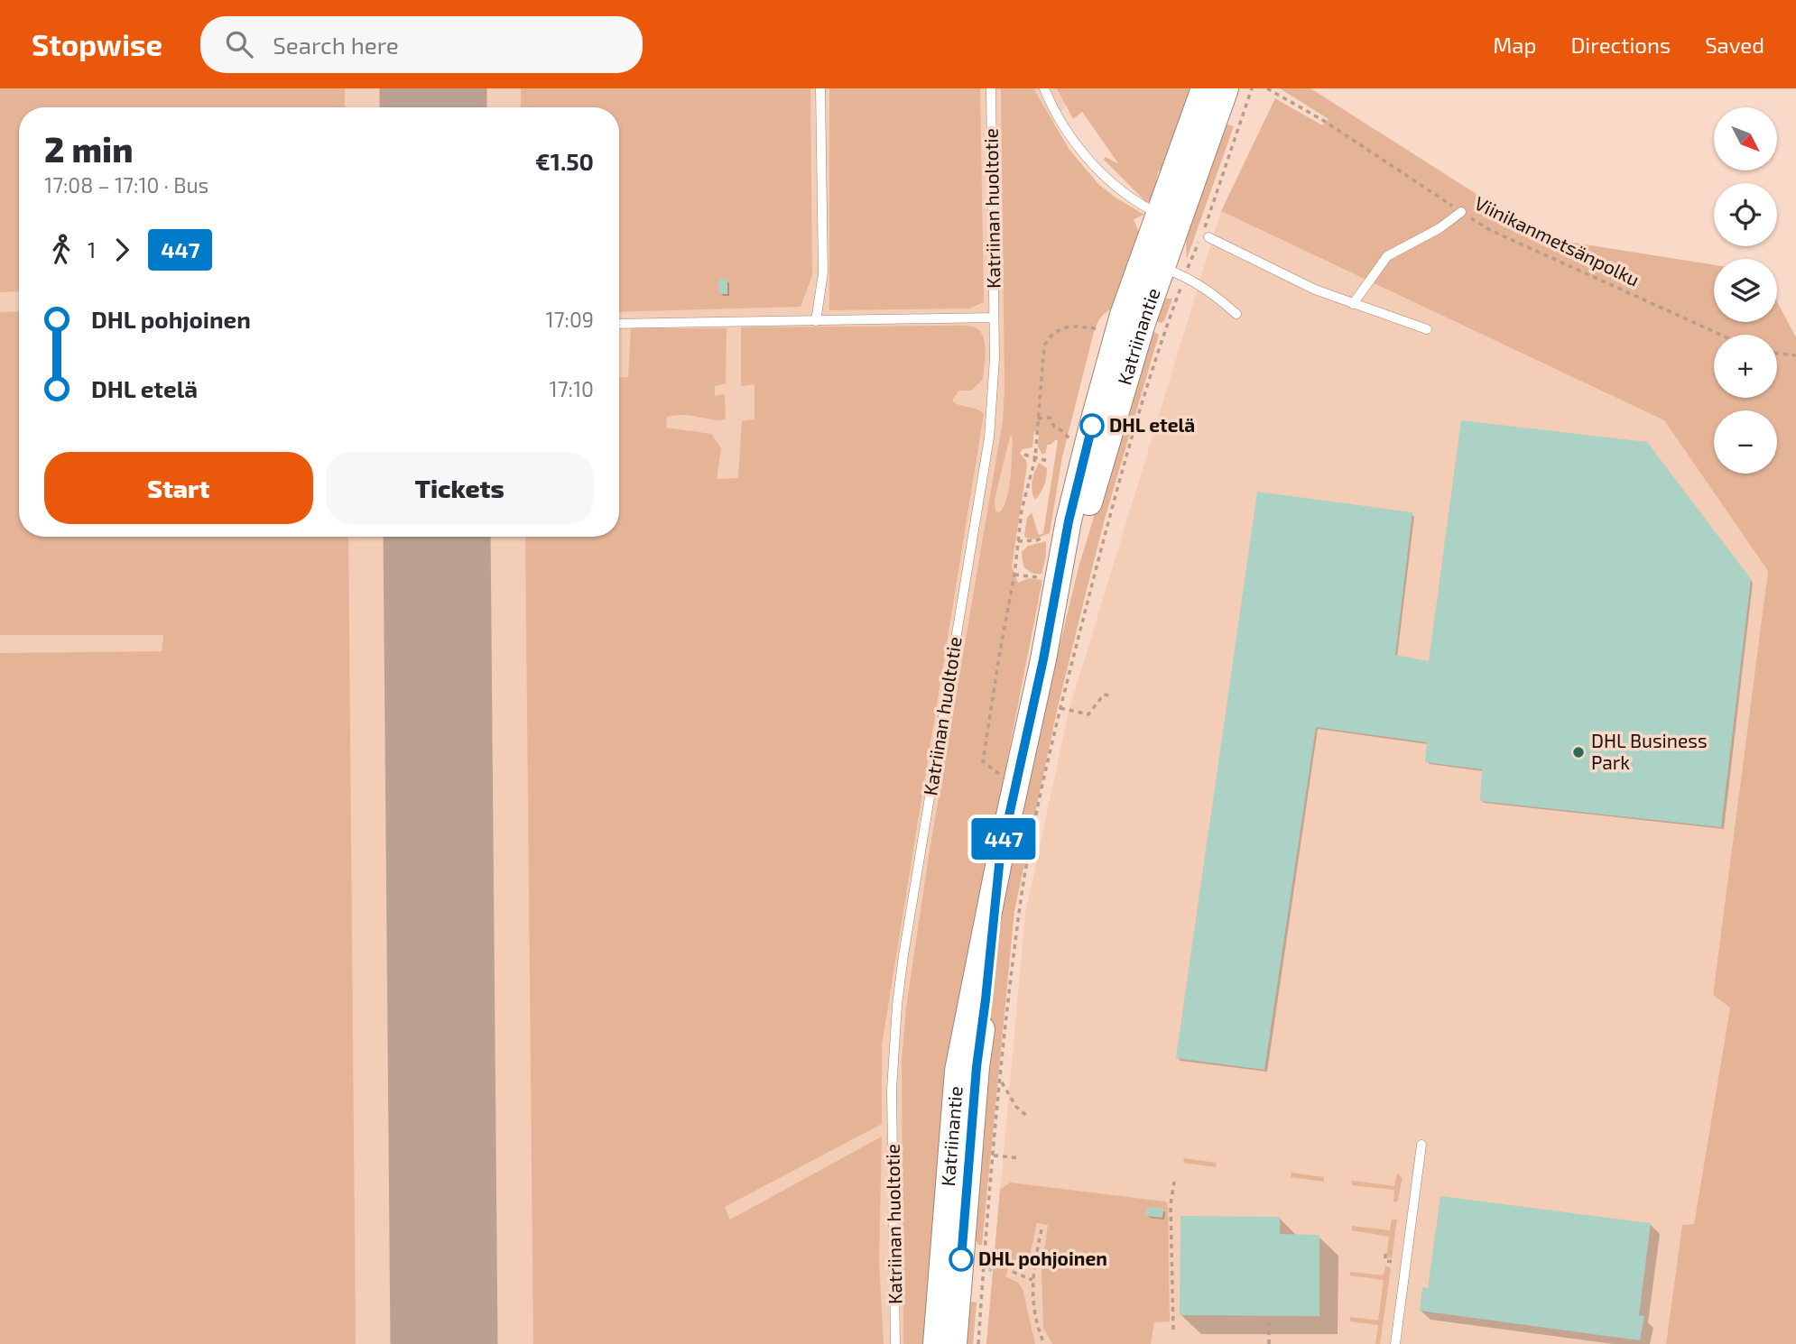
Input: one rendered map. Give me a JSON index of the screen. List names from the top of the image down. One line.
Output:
{"streets":{"main road":["Katriinantie"],"lane":["Katriinan huoltotie"],"path":["Viinikanmetsänpolku"]},"places":["DHL etelä","DHL Business Park","DHL pohjoinen"],"lines":["bus line 447"],"north":"bottom right","page":{"header":"Stopwise","search":"Search here","nav":["Map","Directions","Saved"],"on_map":"447","map_buttons":["+","−"],"heading":["2 min","17:08 – 17:10 · Bus","€1.50"],"legs":["1","447"],"list":[{"name":"DHL pohjoinen","value":"17:09"},{"name":"DHL etelä","value":"17:10"}],"buttons":["Start","Tickets"]}}
